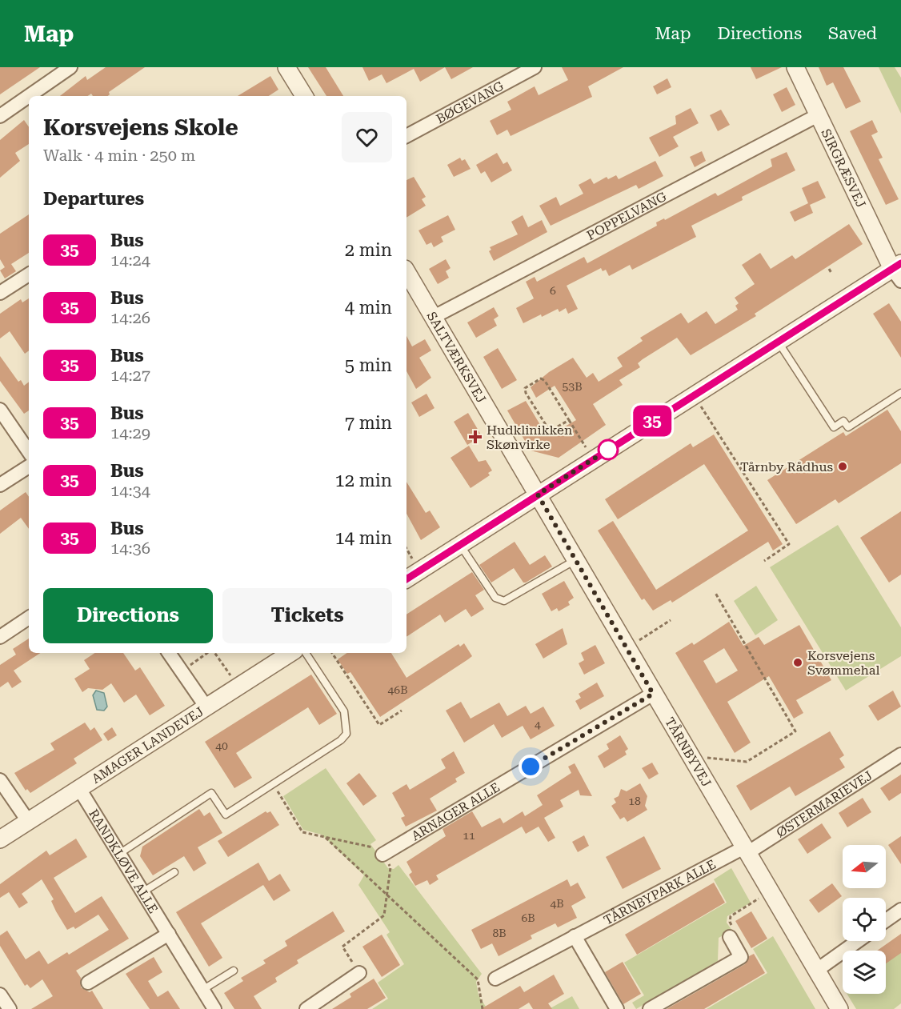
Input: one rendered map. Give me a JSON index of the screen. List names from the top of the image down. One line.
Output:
{"streets":{"street":["BØGEVANG","SIRGRÆSVEJ","POPPELVANG","SALTVÆRKSVEJ","AMAGER LANDEVEJ","TÅRNBYVEJ","ØSTERMARIEVEJ","ARNAGER ALLE","RANDKLØVE ALLE","TÅRNBYPARK ALLE"]},"crossings":[["SIRGRÆSVEJ","POPPELVANG"],["POPPELVANG","SALTVÆRKSVEJ"],["SALTVÆRKSVEJ","TÅRNBYVEJ"],["AMAGER LANDEVEJ","RANDKLØVE ALLE"],["TÅRNBYVEJ","ØSTERMARIEVEJ"],["TÅRNBYVEJ","ARNAGER ALLE"],["TÅRNBYVEJ","TÅRNBYPARK ALLE"],["ØSTERMARIEVEJ","TÅRNBYPARK ALLE"]],"places":{"health":["Hudklinikken Skønvirke"],"other":["Tårnby Rådhus","Korsvejens Svømmehal"]},"lines":["bus line 35"],"house_numbers":["6","53B","46B","4","40","18","11","4B","6B","8B"],"north":"left","page":{"header":"Map","nav":["Map","Directions","Saved"],"on_map":"35","heading":[["Korsvejens Skole","Walk · 4 min · 250 m"],"Departures"],"list":[{"mark":"35","name":"Bus","note":"14:24","value":"2 min"},{"mark":"35","name":"Bus","note":"14:26","value":"4 min"},{"mark":"35","name":"Bus","note":"14:27","value":"5 min"},{"mark":"35","name":"Bus","note":"14:29","value":"7 min"},{"mark":"35","name":"Bus","note":"14:34","value":"12 min"},{"mark":"35","name":"Bus","note":"14:36","value":"14 min"}],"buttons":["Directions","Tickets"]}}
